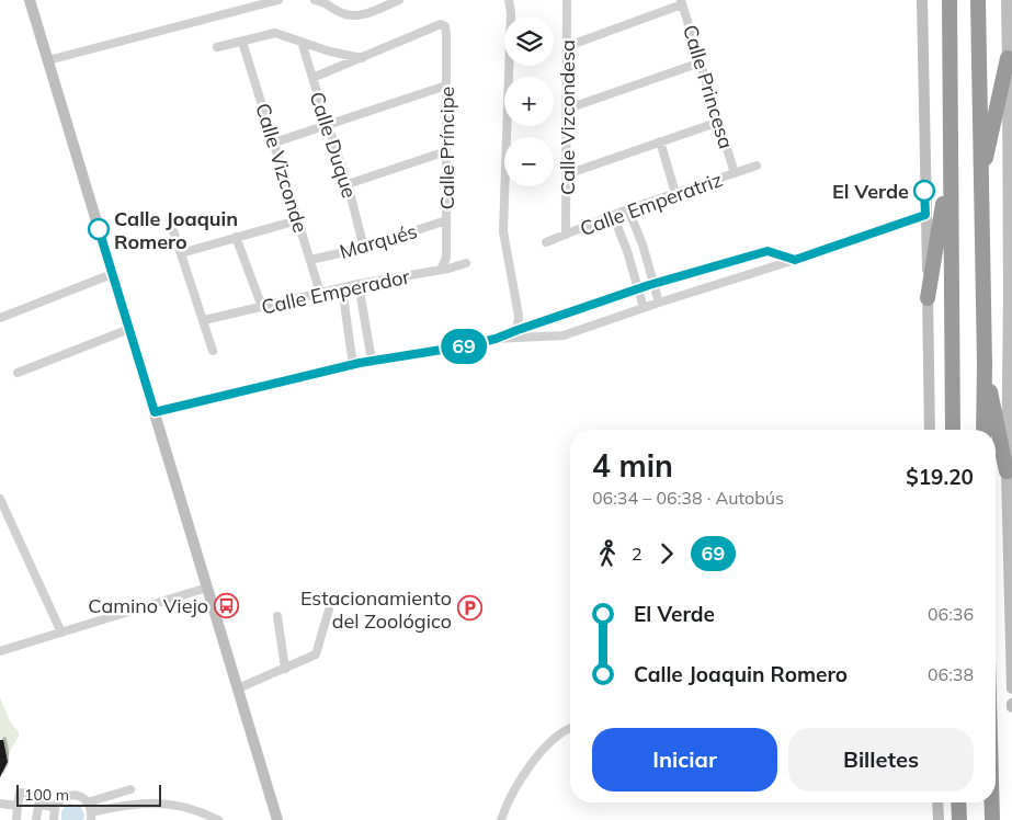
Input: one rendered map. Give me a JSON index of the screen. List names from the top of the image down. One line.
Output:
{"streets":{"street":["Calle Princesa","Calle Vizcondesa","Calle Duque","Calle Príncipe","Calle Vizconde","Calle Emperatriz","Marqués","Calle Emperador"]},"crossings":[["Calle Princesa","Calle Emperatriz"],["Calle Vizcondesa","Calle Emperatriz"],["Calle Duque","Marqués"],["Calle Príncipe","Marqués"],["Calle Príncipe","Calle Emperador"],["Calle Vizconde","Marqués"],["Calle Vizconde","Calle Emperador"]],"places":{"other":["El Verde","Calle Joaquin Romero"],"bus stop":["Camino Viejo"],"parking":["Estacionamiento del Zoológico"]},"lines":["bus line 69"],"scale_bar":"100 m","page":{"on_map":"69","map_buttons":["+","−"],"heading":["4 min","06:34 – 06:38 · Autobús","$19.20"],"legs":["2","69"],"list":[{"name":"El Verde","value":"06:36"},{"name":"Calle Joaquin Romero","value":"06:38"}],"buttons":["Iniciar","Billetes"],"scale":"100 m"}}
